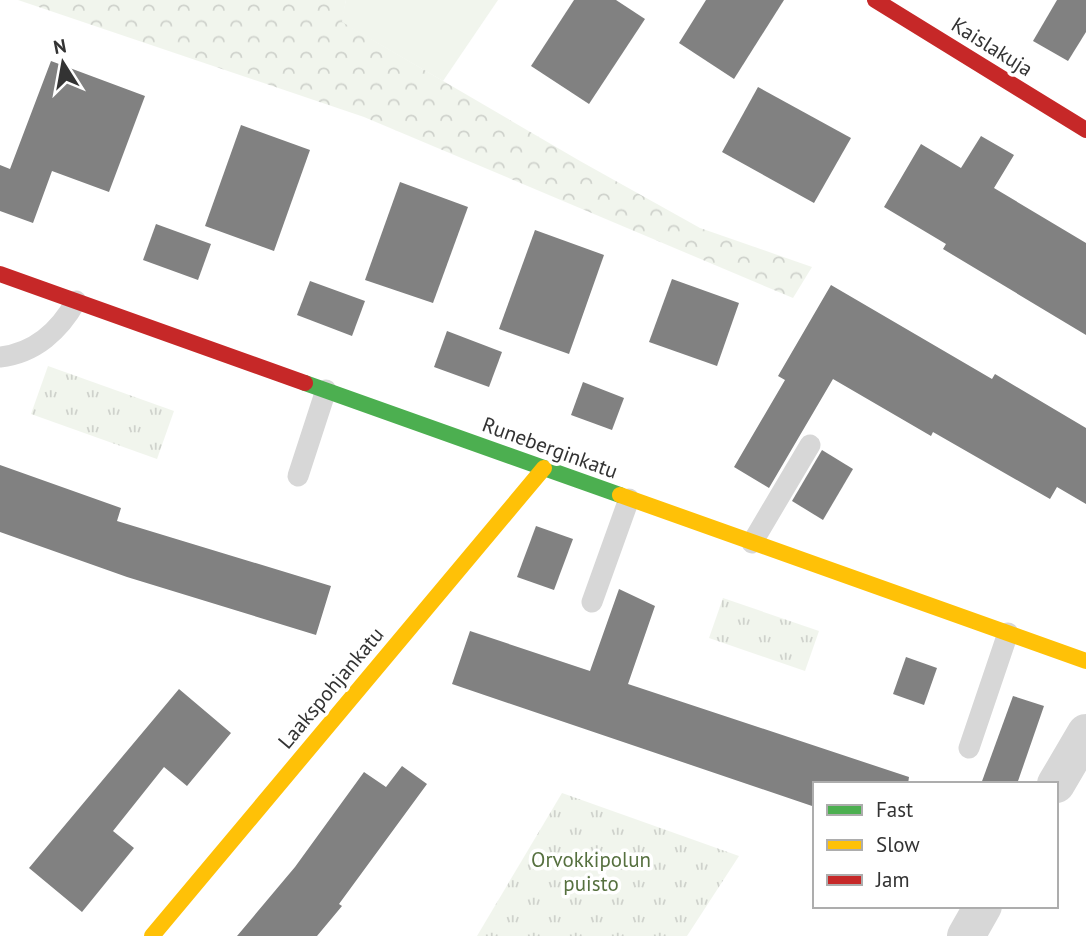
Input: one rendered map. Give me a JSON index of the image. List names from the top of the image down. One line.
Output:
{"streets":{"street":["Kaislakuja","Runeberginkatu","Laakspohjankatu"]},"crossings":[["Runeberginkatu","Laakspohjankatu"]],"parks":["Orvokkipolun puisto"],"legend":["Fast","Slow","Jam"],"north":"top"}
